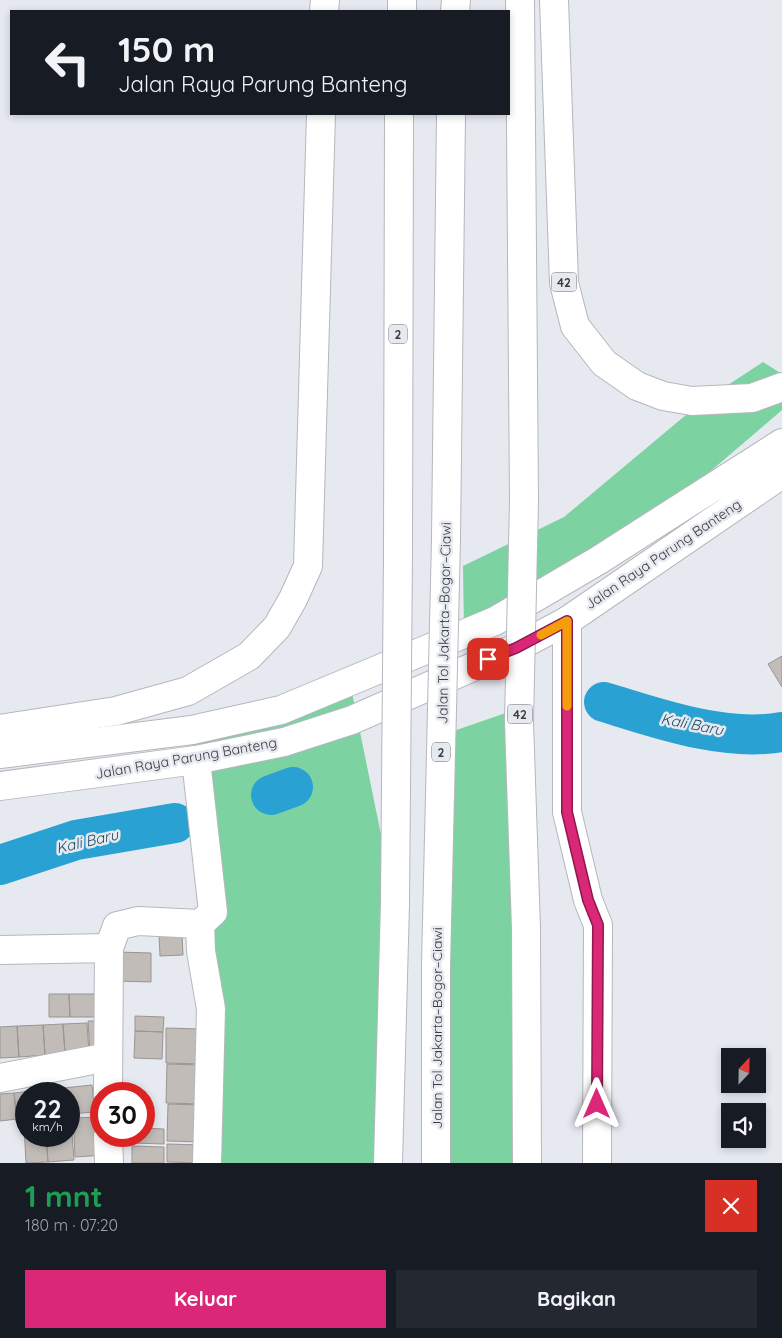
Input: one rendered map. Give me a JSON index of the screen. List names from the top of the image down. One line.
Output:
{"streets":{"main road":["42","2","Jalan Raya Parung Banteng","Jalan Tol Jakarta–Bogor–Ciawi"]},"water":["Kali Baru"],"north":"top","page":{"turn":["150 m","Jalan Raya Parung Banteng"],"speed":"22 km/h","limit":"30","heading":["1 mnt","180 m · 07:20"],"buttons":["Keluar","Bagikan"]}}
